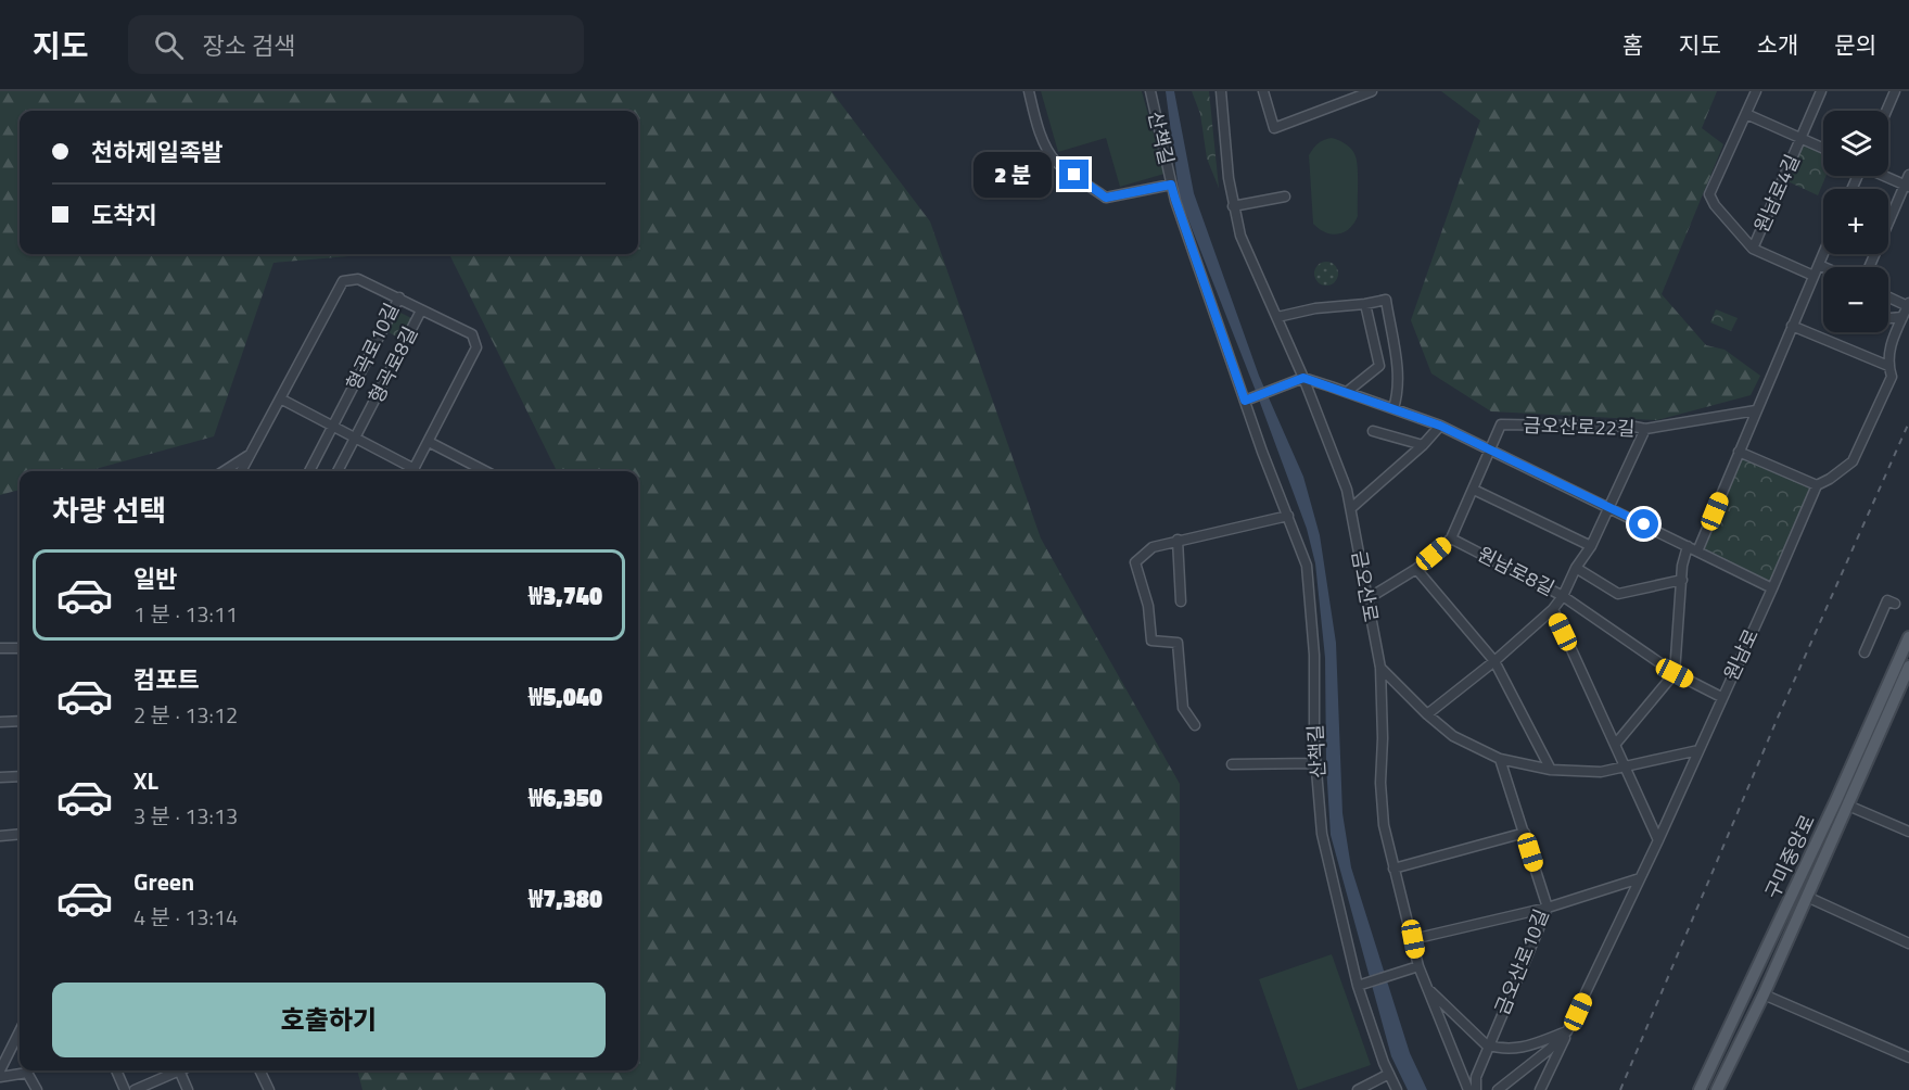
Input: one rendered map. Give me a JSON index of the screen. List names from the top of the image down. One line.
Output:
{"streets":{"main road":["구미중앙로"],"street":["산책길","원남로4길","형곡로10길","형곡로8길","금오산로22길","원남로8길","금오산로","원남로","금오산로10길"]},"crossings":[["금오산로22길","금오산로"],["원남로8길","원남로"]],"page":{"header":"지도","search":"장소 검색","nav":["홈","지도","소개","문의"],"map_buttons":["+","−"],"banner":["천하제일족발","도착지"],"bubble":"2 분","heading":"차량 선택","list":[{"name":"일반","note":"1 분 · 13:11","value":"₩3,740"},{"name":"컴포트","note":"2 분 · 13:12","value":"₩5,040"},{"name":"XL","note":"3 분 · 13:13","value":"₩6,350"},{"name":"Green","note":"4 분 · 13:14","value":"₩7,380"}],"buttons":"호출하기"}}
